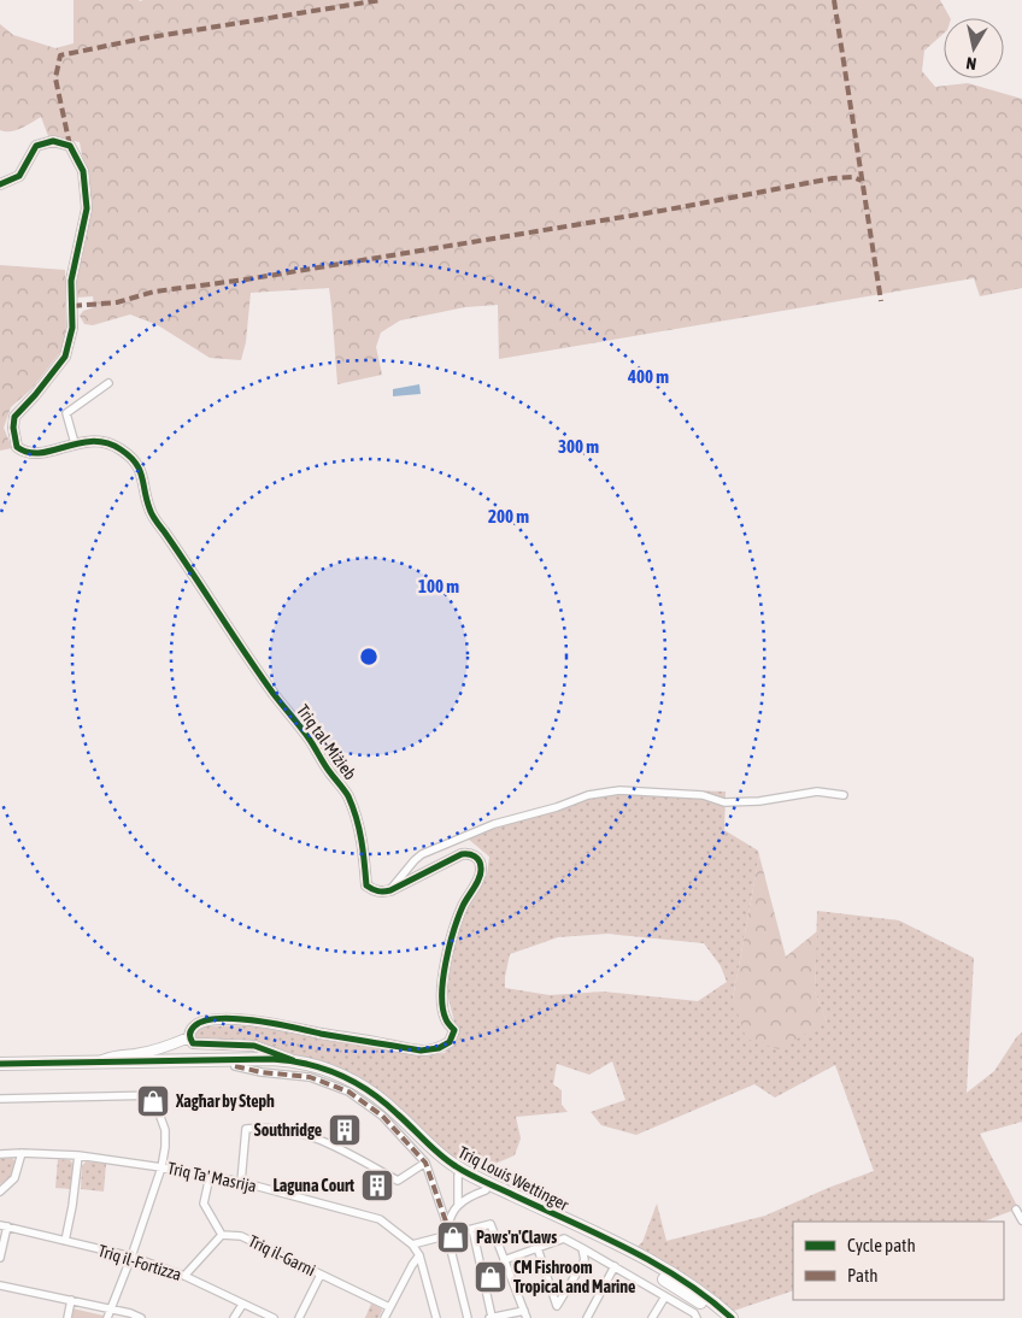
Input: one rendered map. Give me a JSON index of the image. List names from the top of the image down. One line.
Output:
{"streets":{"highway":["Triq Louis Wettinger"],"street":["Triq tal-Miżieb","Triq Ta' Masrija","Triq il-Garni","Triq il-Fortizza"]},"places":{"shop":["Xagħar by Steph","Paws'n'Claws","CM Fishroom Tropical and Marine"],"building":["Southridge","Laguna Court"]},"legend":["Cycle path","Path"],"north":"bottom","rings":["400 m","300 m","200 m","100 m"]}
